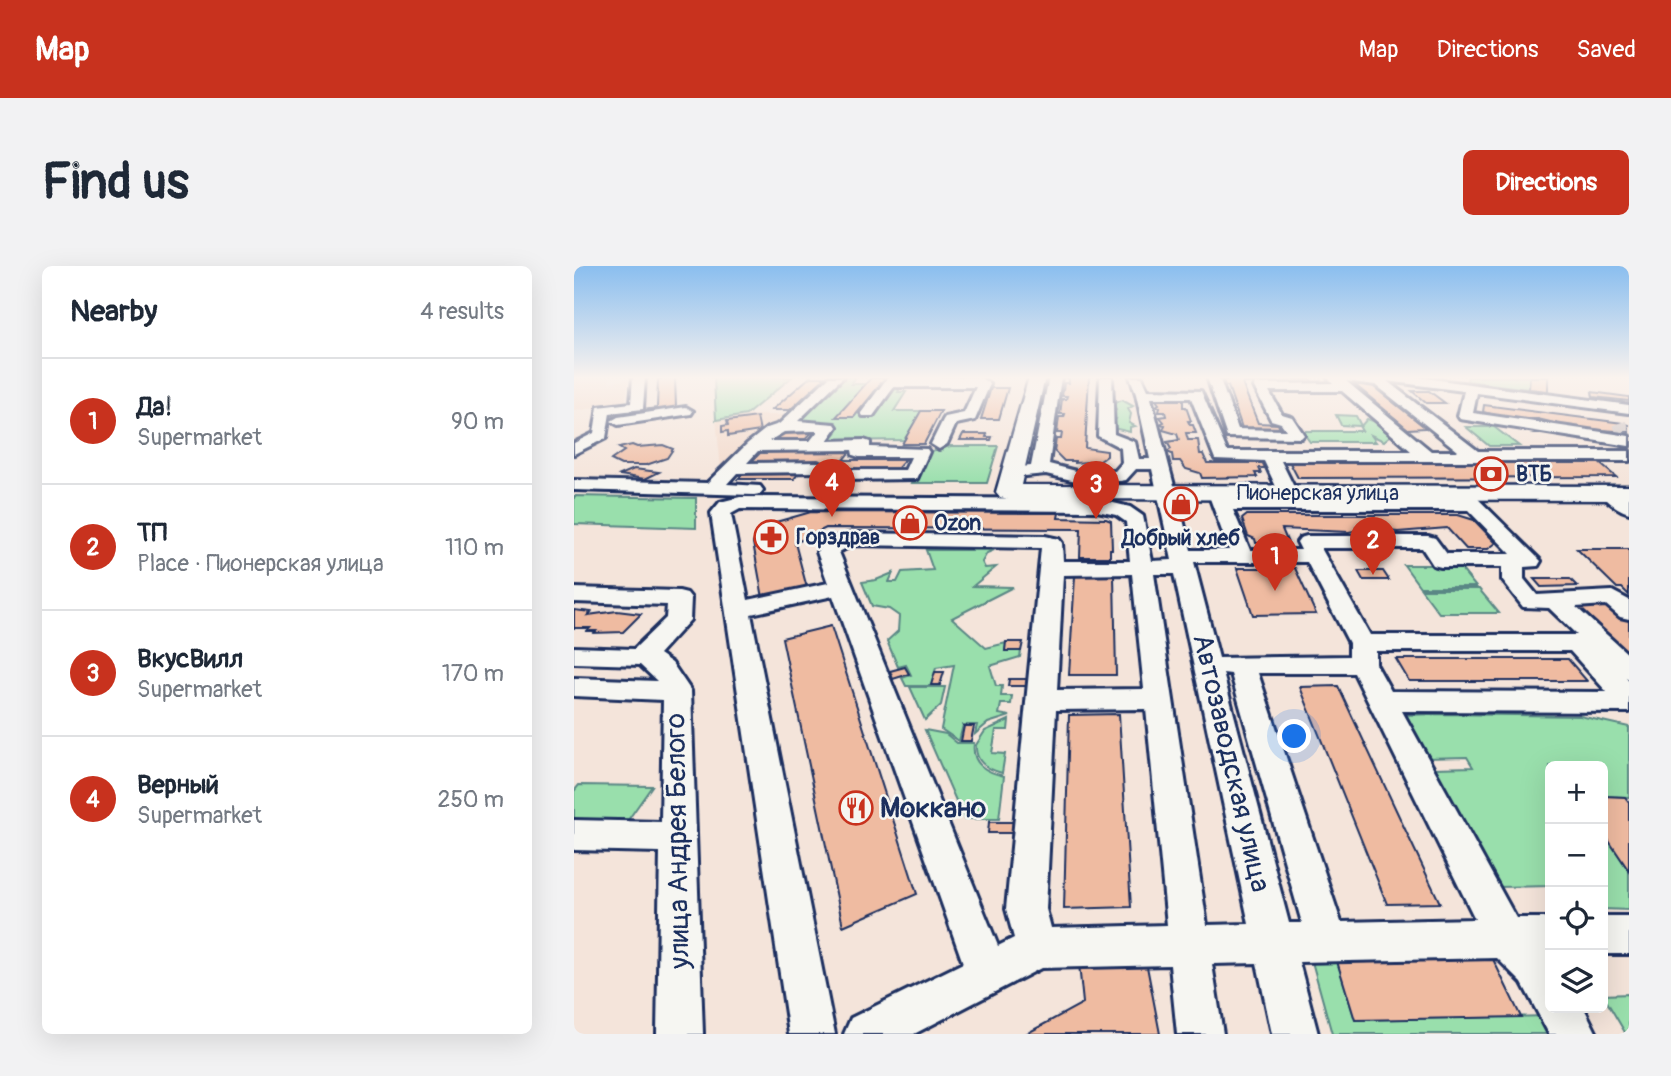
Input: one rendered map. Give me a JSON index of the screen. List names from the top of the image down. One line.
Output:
{"streets":{"main road":["Пионерская улица"],"street":["Автозаводская улица","улица Андрея Белого"]},"crossings":[["Пионерская улица","Автозаводская улица"]],"places":{"bank":["ВТБ"],"shop":["Добрый хлеб","Ozon"],"pharmacy":["Горздрав"],"restaurant":["Моккано"]},"page":{"header":"Map","nav":["Map","Directions","Saved"],"buttons":"Directions","title":"Find us","heading":["Nearby","4 results"],"list":[{"mark":"1","name":"Да!","note":"Supermarket","value":"90 m"},{"mark":"2","name":"ТП","note":"Place · Пионерская улица","value":"110 m"},{"mark":"3","name":"ВкусВилл","note":"Supermarket","value":"170 m"},{"mark":"4","name":"Верный","note":"Supermarket","value":"250 m"}],"pins":["4","3","2","1"],"map_buttons":["+","−"]}}
